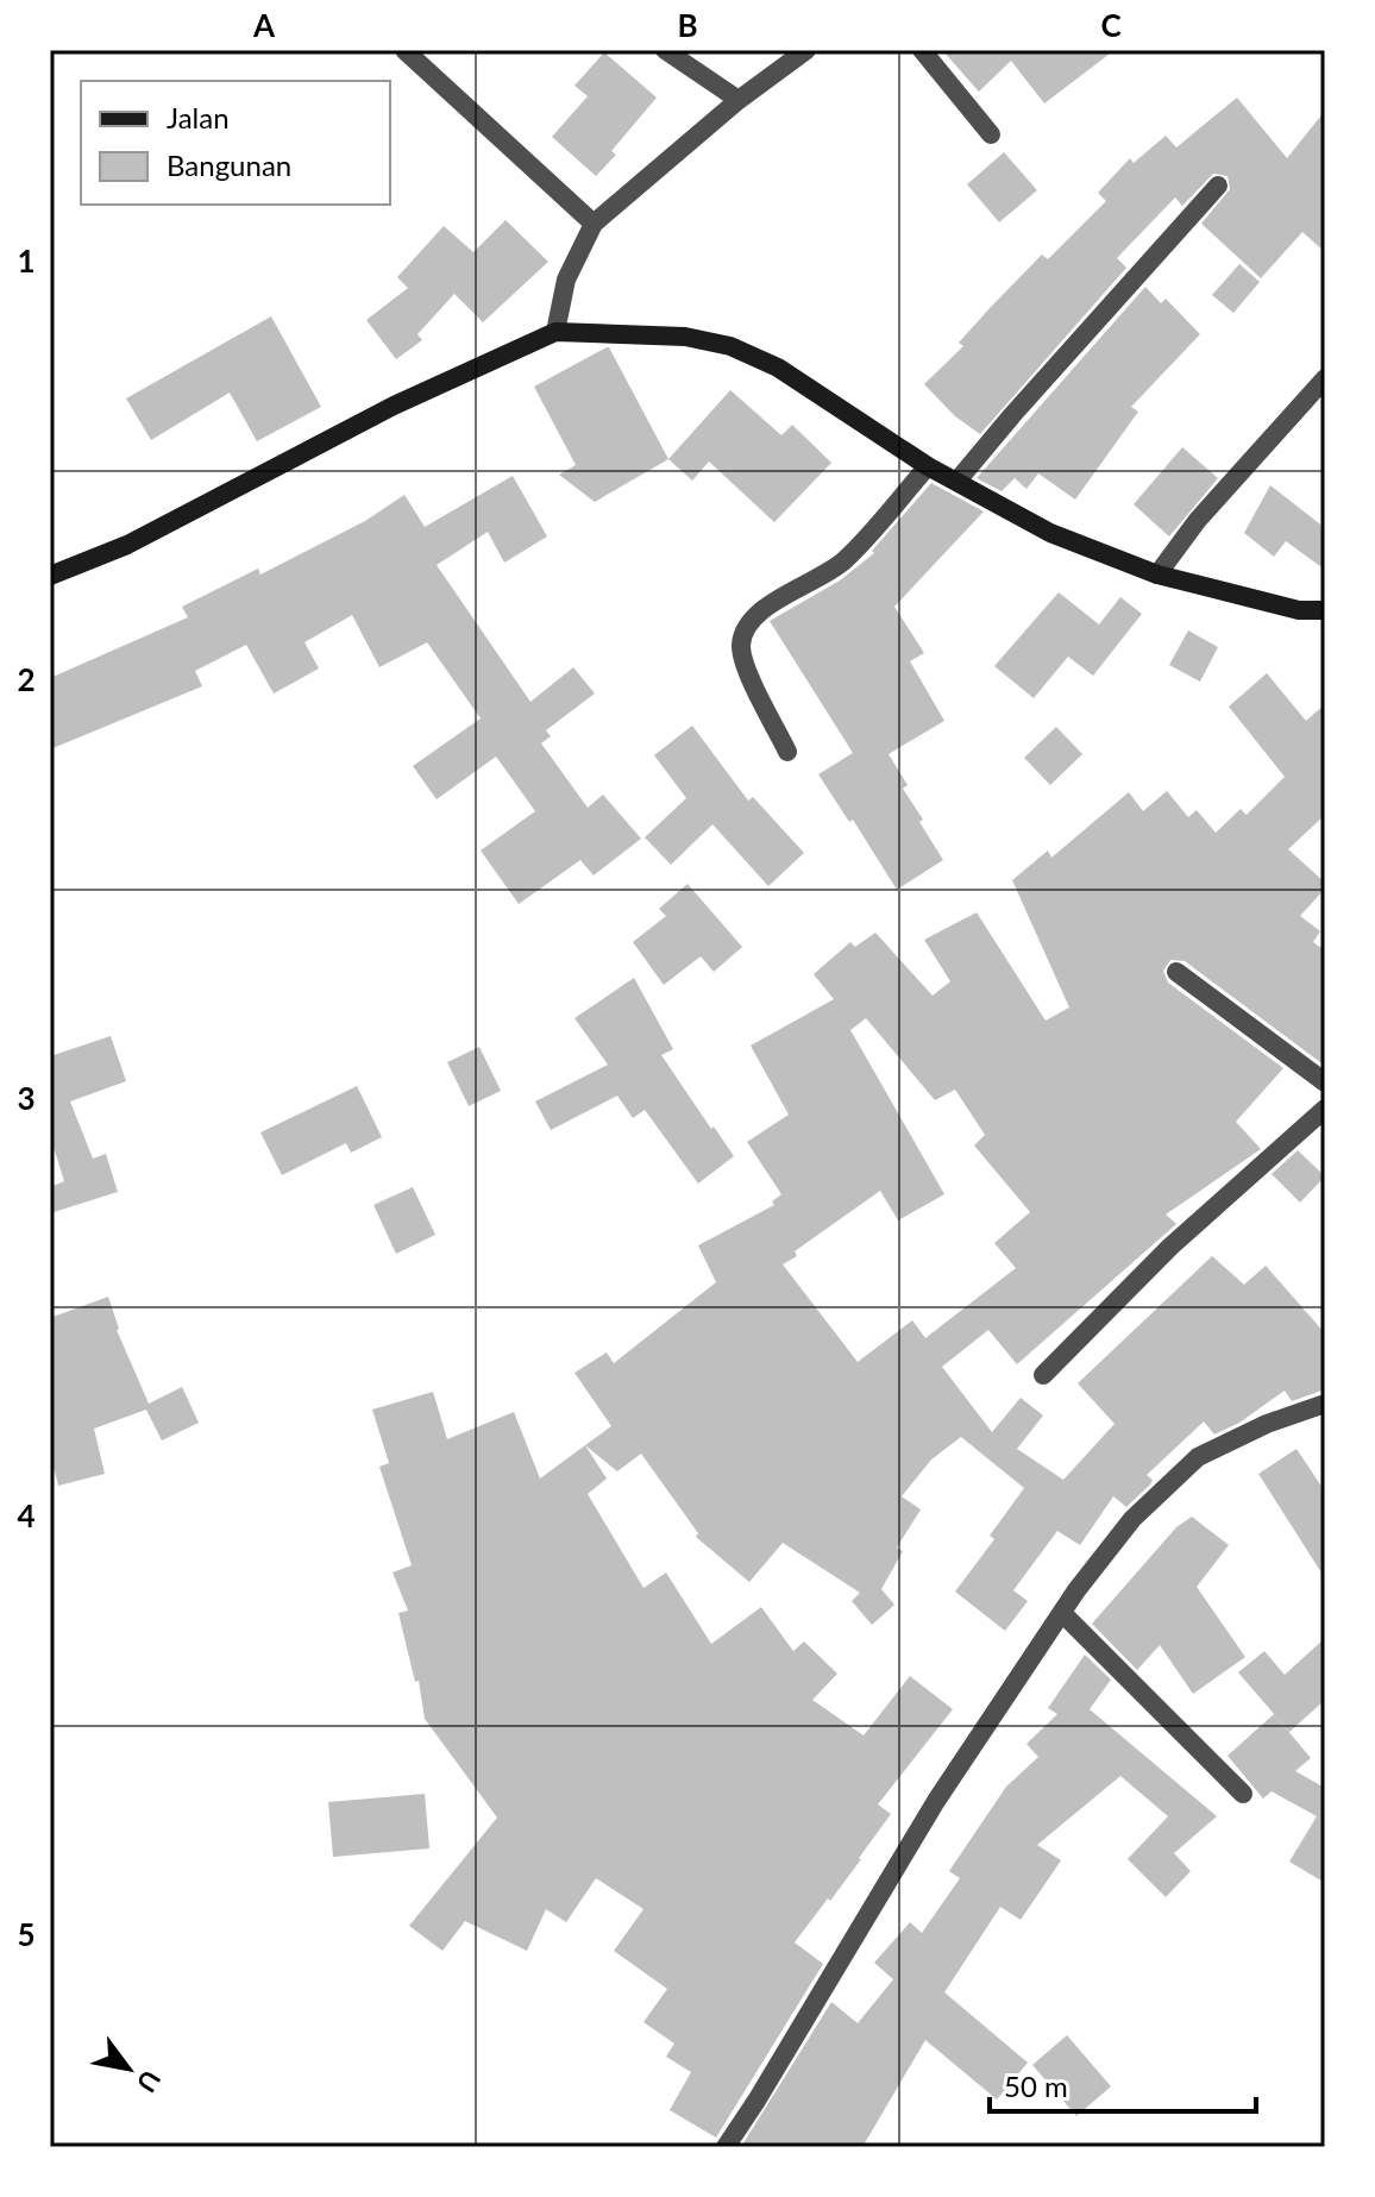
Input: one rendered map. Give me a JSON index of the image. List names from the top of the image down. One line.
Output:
{"legend":["Jalan","Bangunan"],"scale_bar":"50 m","north":"bottom right","grid":{"columns":["A","B","C"],"rows":["1","2","3","4","5"]}}
